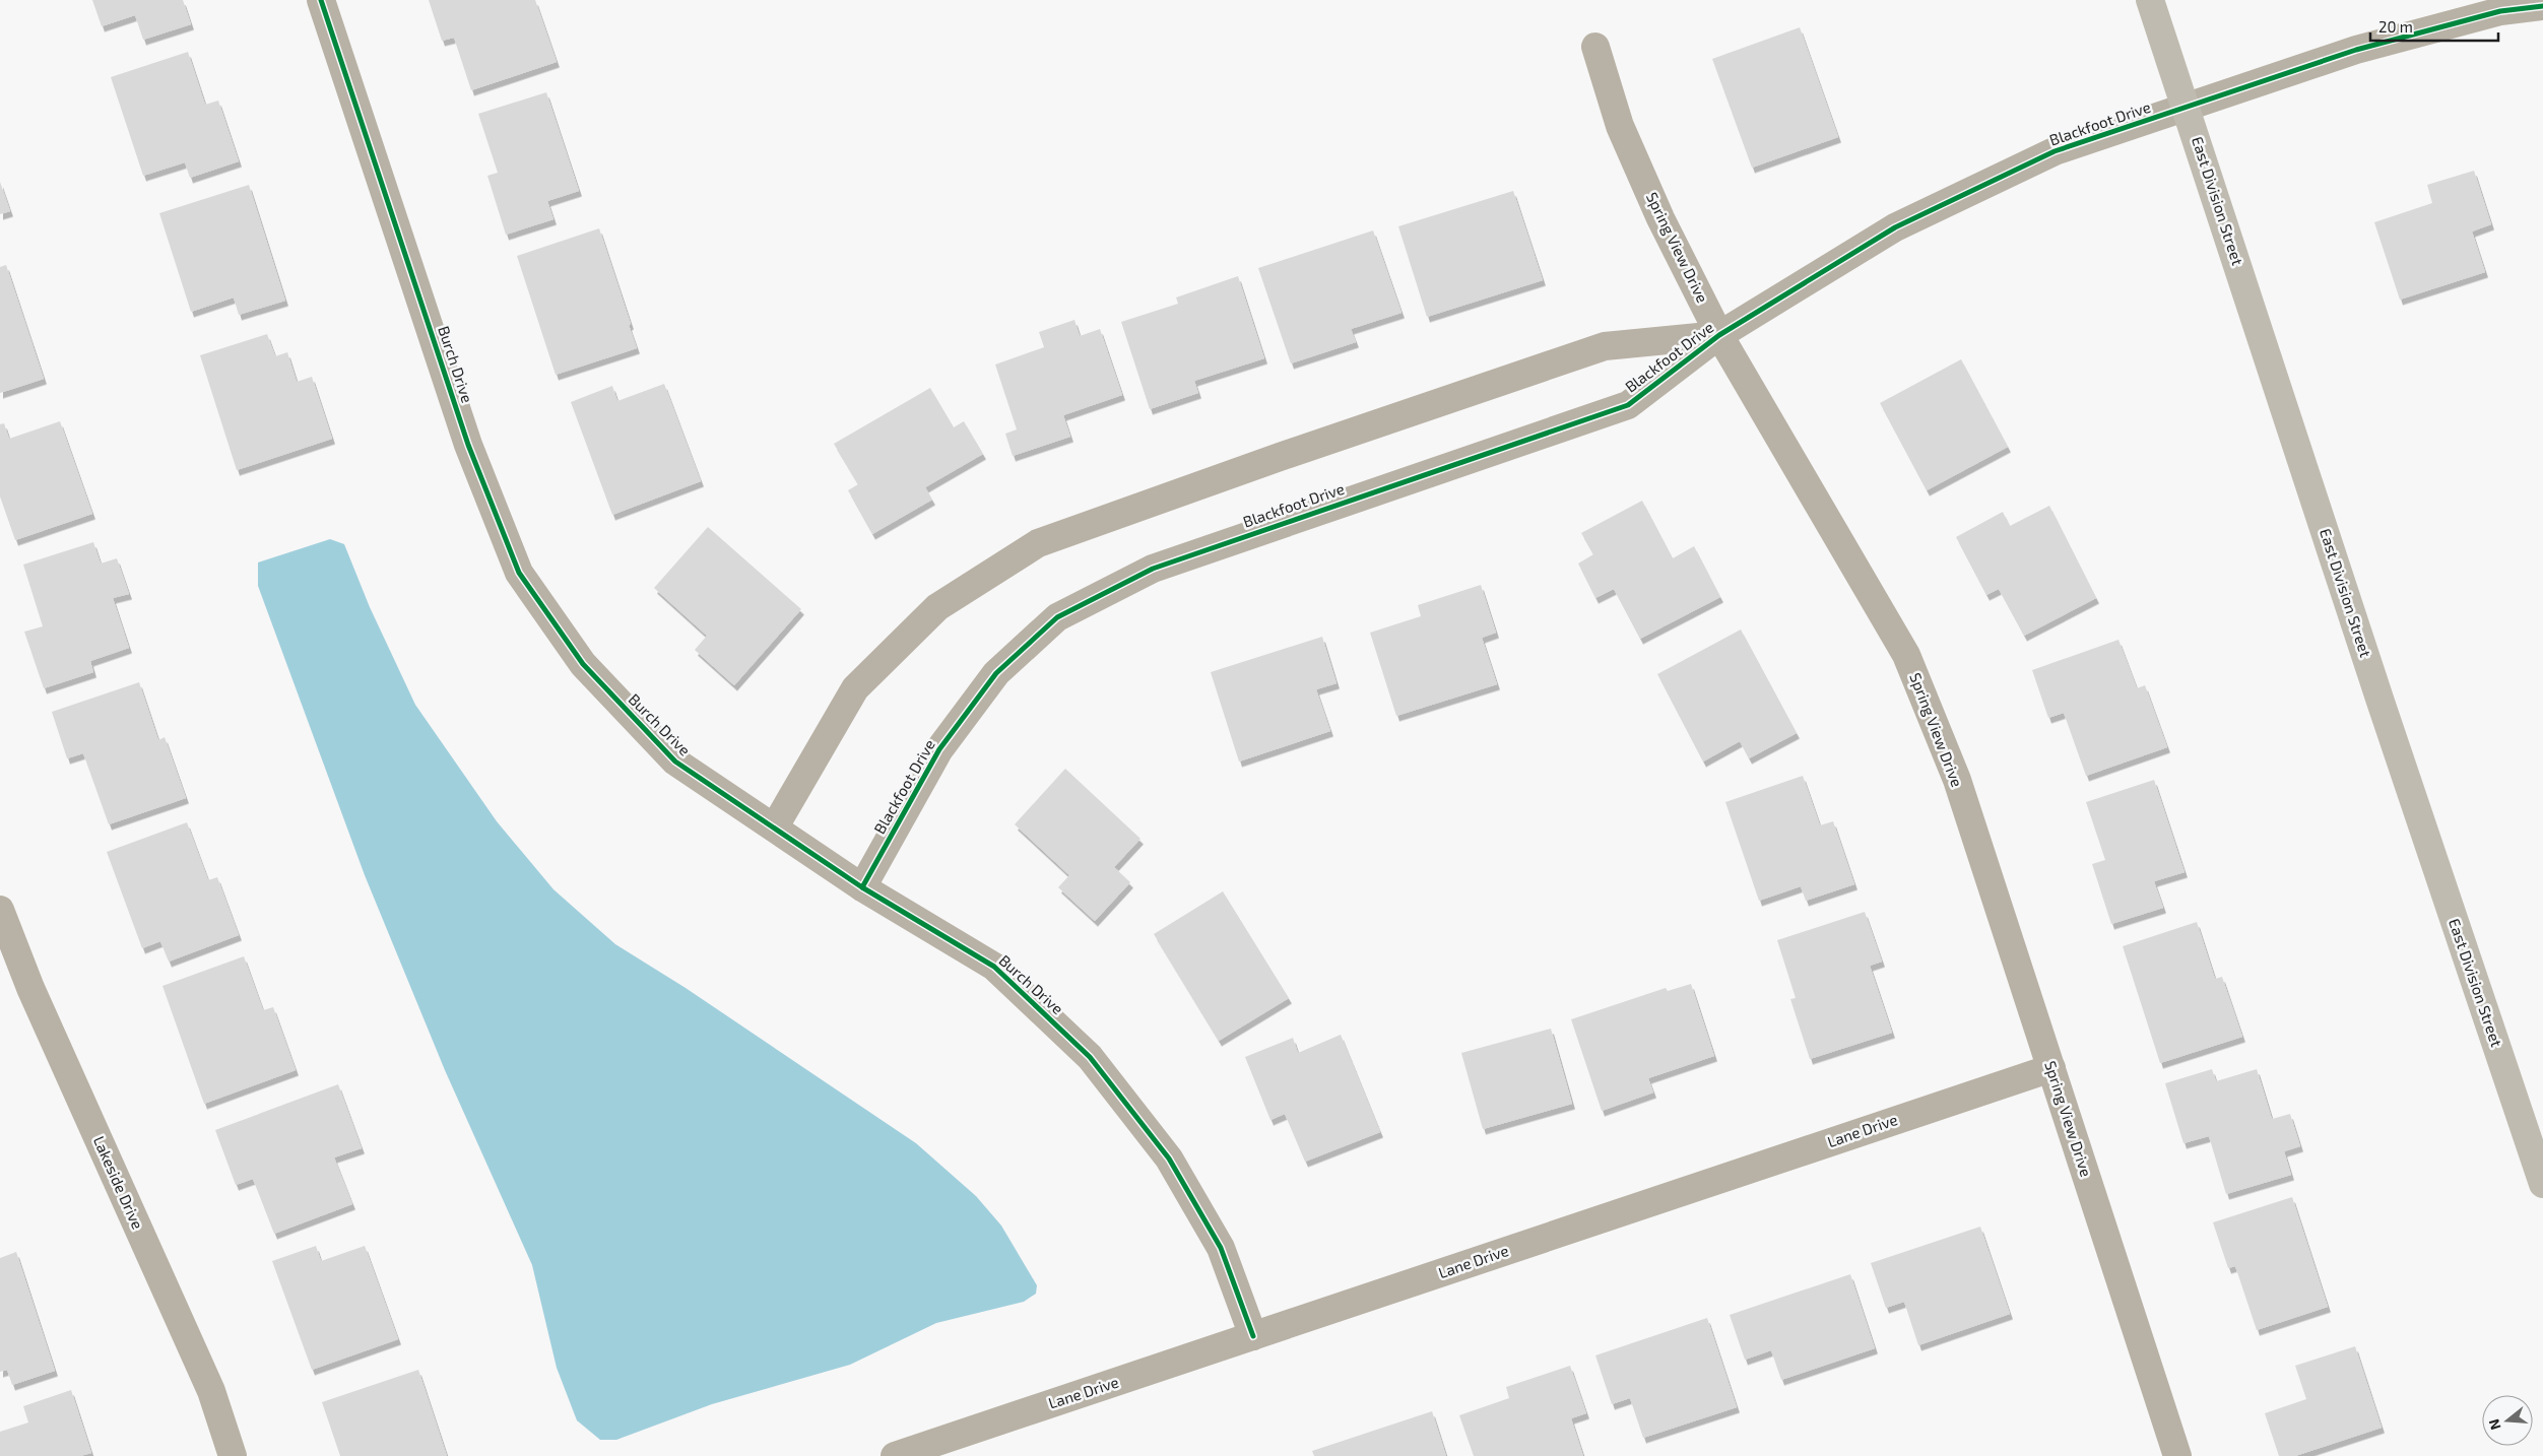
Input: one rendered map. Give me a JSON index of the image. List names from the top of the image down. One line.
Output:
{"streets":{"street":["Blackfoot Drive","East Division Street","Spring View Drive","Burch Drive","Lane Drive","Lakeside Drive"]},"crossings":[["Blackfoot Drive","East Division Street"],["Blackfoot Drive","Spring View Drive"],["Blackfoot Drive","Burch Drive"],["Spring View Drive","Lane Drive"],["Burch Drive","Lane Drive"]],"scale_bar":"20 m","north":"left"}
